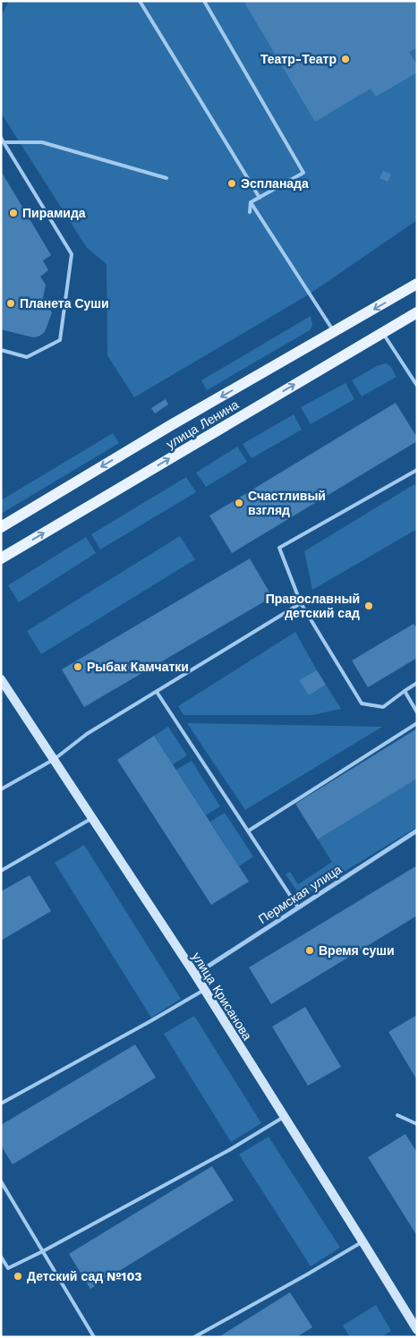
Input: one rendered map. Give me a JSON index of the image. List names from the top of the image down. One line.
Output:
{"streets":{"main road":["улица Ленина","улица Крисанова"],"street":["Пермская улица"]},"crossings":[["Пермская улица","улица Крисанова"]],"places":["Театр-Театр","Эспланада","Пирамида","Планета Суши","Счастливый взгляд","Православный детский сад","Рыбак Камчатки","Время суши","Детский сад №103"]}
